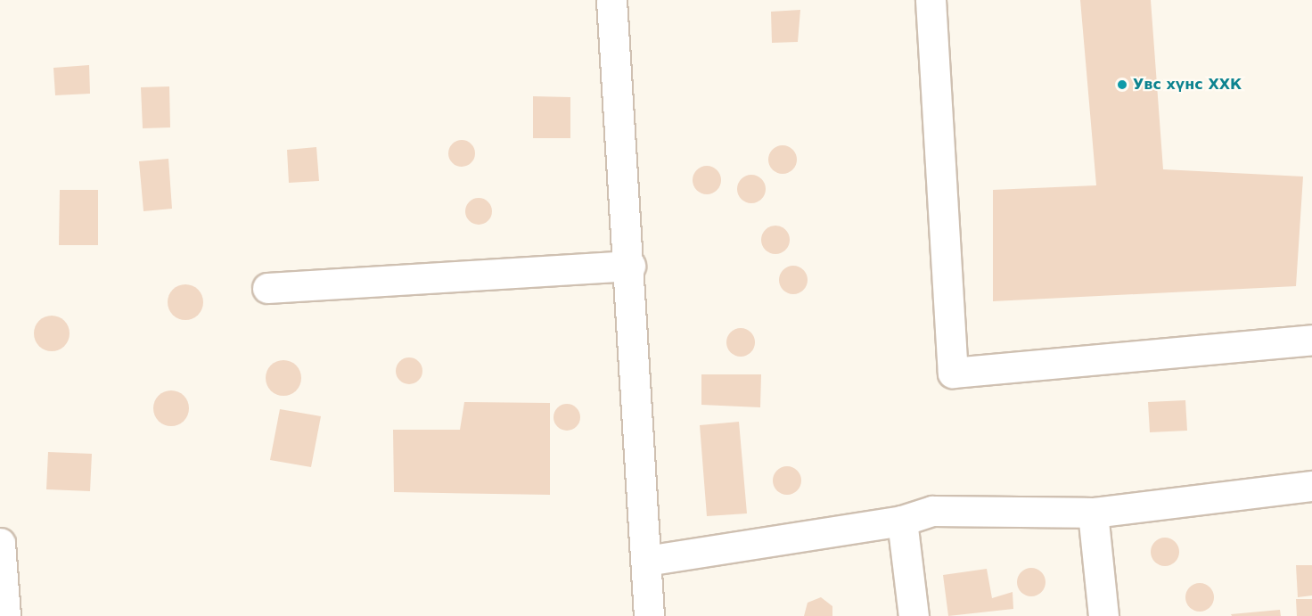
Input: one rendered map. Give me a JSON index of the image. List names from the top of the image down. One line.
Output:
{"places":["Увс хүнс ХХК"]}
